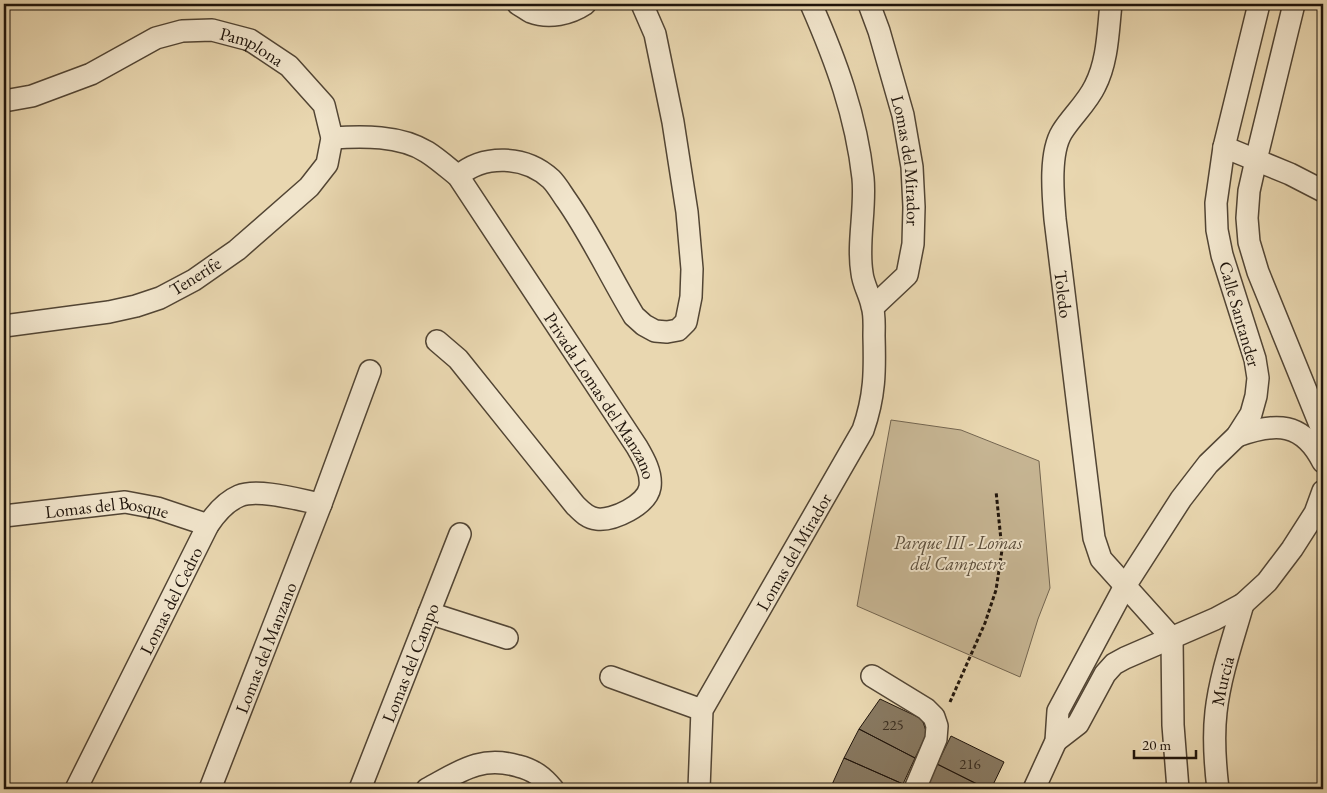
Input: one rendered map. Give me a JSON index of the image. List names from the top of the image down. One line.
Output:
{"streets":{"street":["Pamplona","Lomas del Mirador","Tenerife","Toledo","Calle Santander","Privada Lomas del Manzano","Lomas del Bosque","Lomas del Cedro","Lomas del Manzano","Lomas del Campo","Murcia"]},"crossings":[["Pamplona","Tenerife"],["Toledo","Calle Santander"],["Lomas del Bosque","Lomas del Cedro"],["Lomas del Cedro","Lomas del Manzano"]],"parks":["Parque III - Lomas del Campestre"],"house_numbers":["225","216"],"scale_bar":"20 m"}
